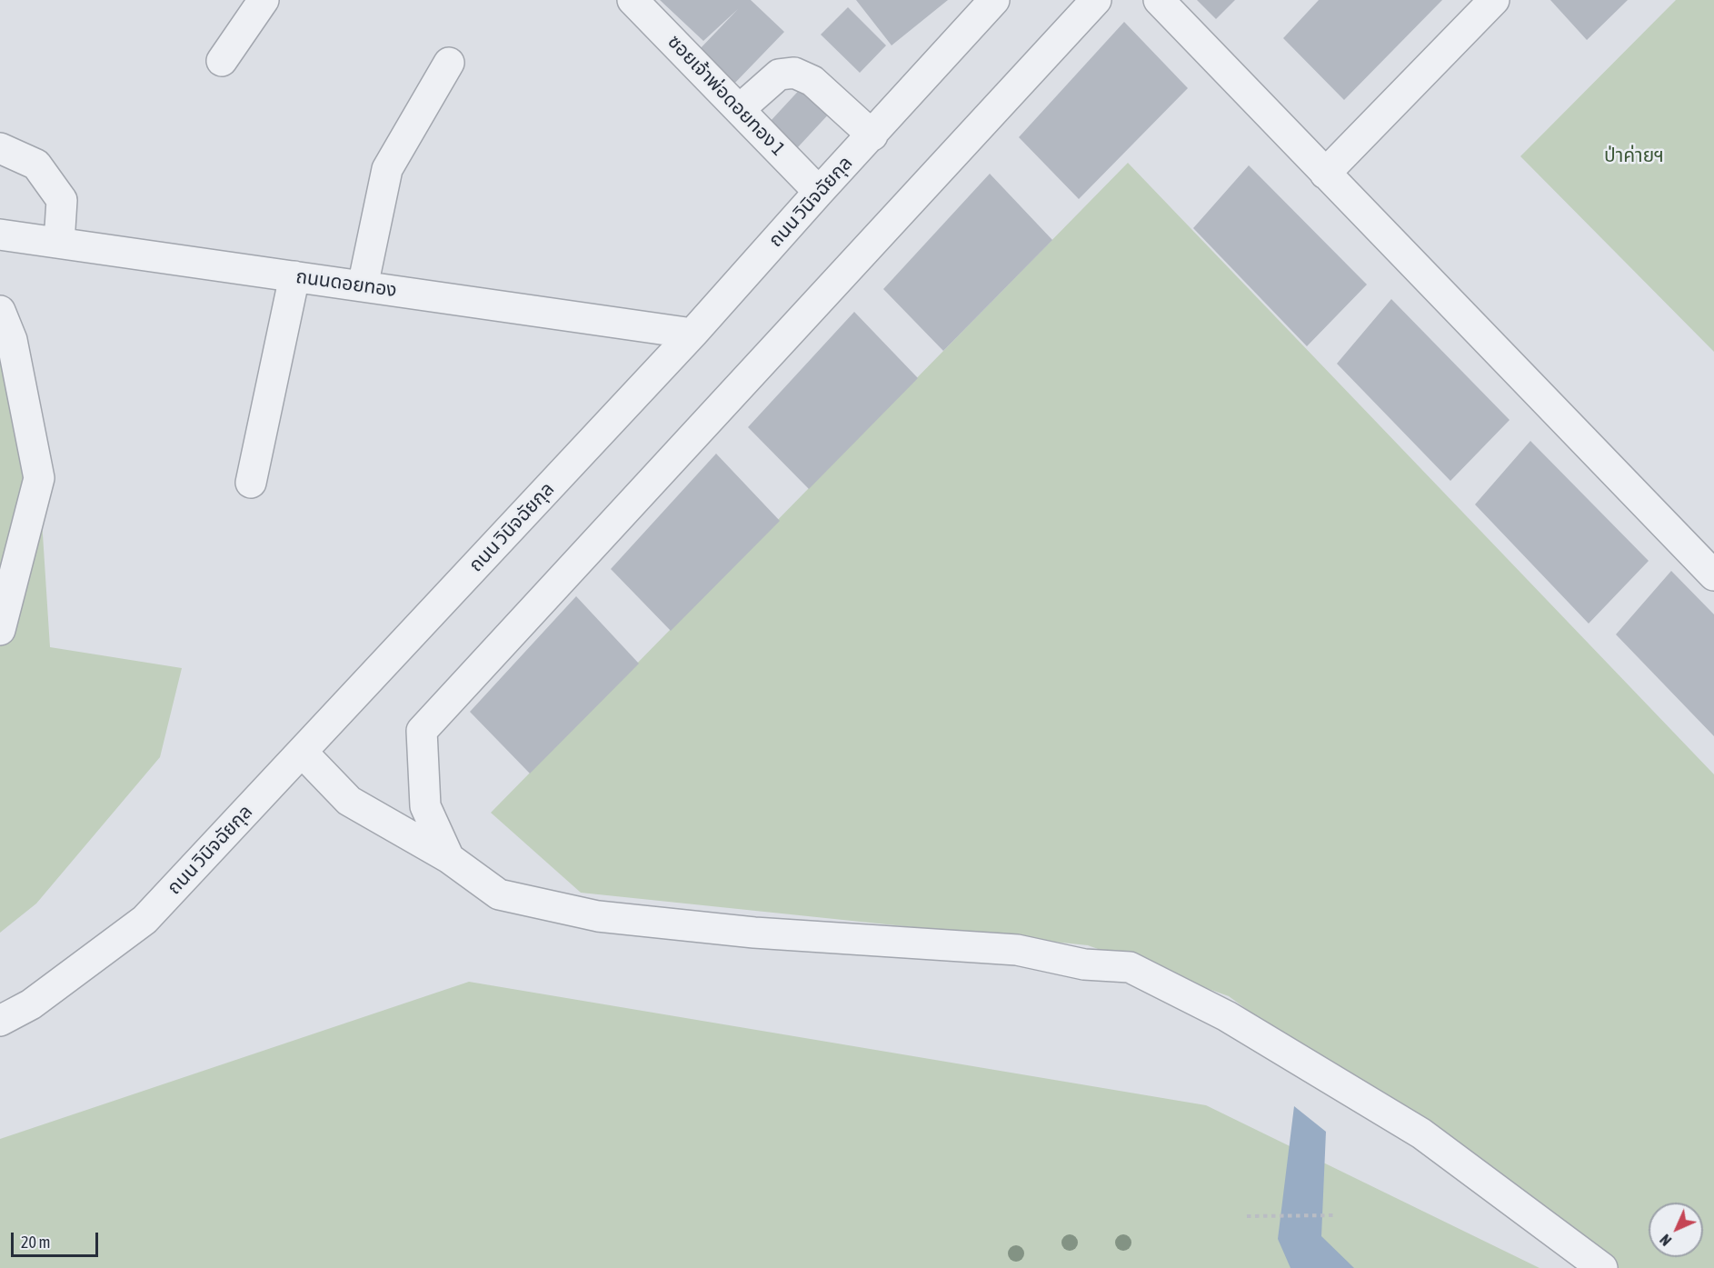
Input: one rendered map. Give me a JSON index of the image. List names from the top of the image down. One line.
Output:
{"streets":{"street":["ซอยเจ้าพ่อดอยทอง 1","ถนน วินิจฉัยกุล","ถนนดอยทอง"]},"crossings":[["ซอยเจ้าพ่อดอยทอง 1","ถนน วินิจฉัยกุล"],["ถนน วินิจฉัยกุล","ถนนดอยทอง"]],"parks":["ป่าค่ายฯ"],"scale_bar":"20 m","north":"bottom left"}
